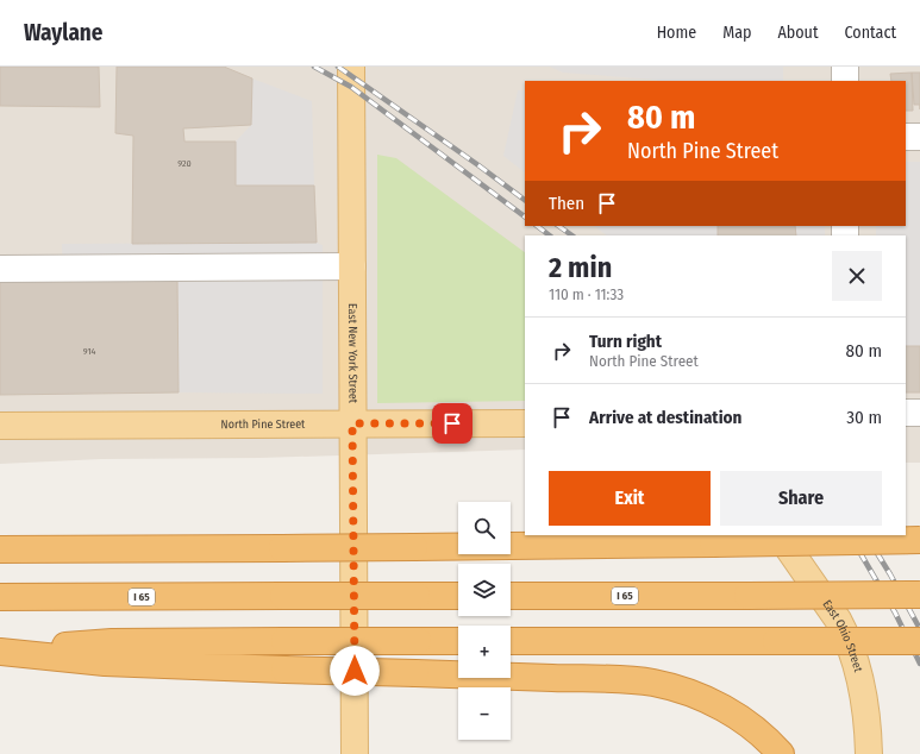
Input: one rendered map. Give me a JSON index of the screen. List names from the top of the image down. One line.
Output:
{"streets":{"highway":["I 65"],"main road":["East New York Street","North Pine Street","East Ohio Street"]},"crossings":[["East New York Street","North Pine Street"]],"house_numbers":["920","914"],"page":{"header":"Waylane","nav":["Home","Map","About","Contact"],"turn":["80 m","North Pine Street"],"then":"Then","heading":["2 min","110 m · 11:33"],"list":[{"name":"Turn right","note":"North Pine Street","value":"80 m"},{"name":"Arrive at destination","value":"30 m"}],"buttons":["Exit","Share"],"map_buttons":["+","−"]}}
